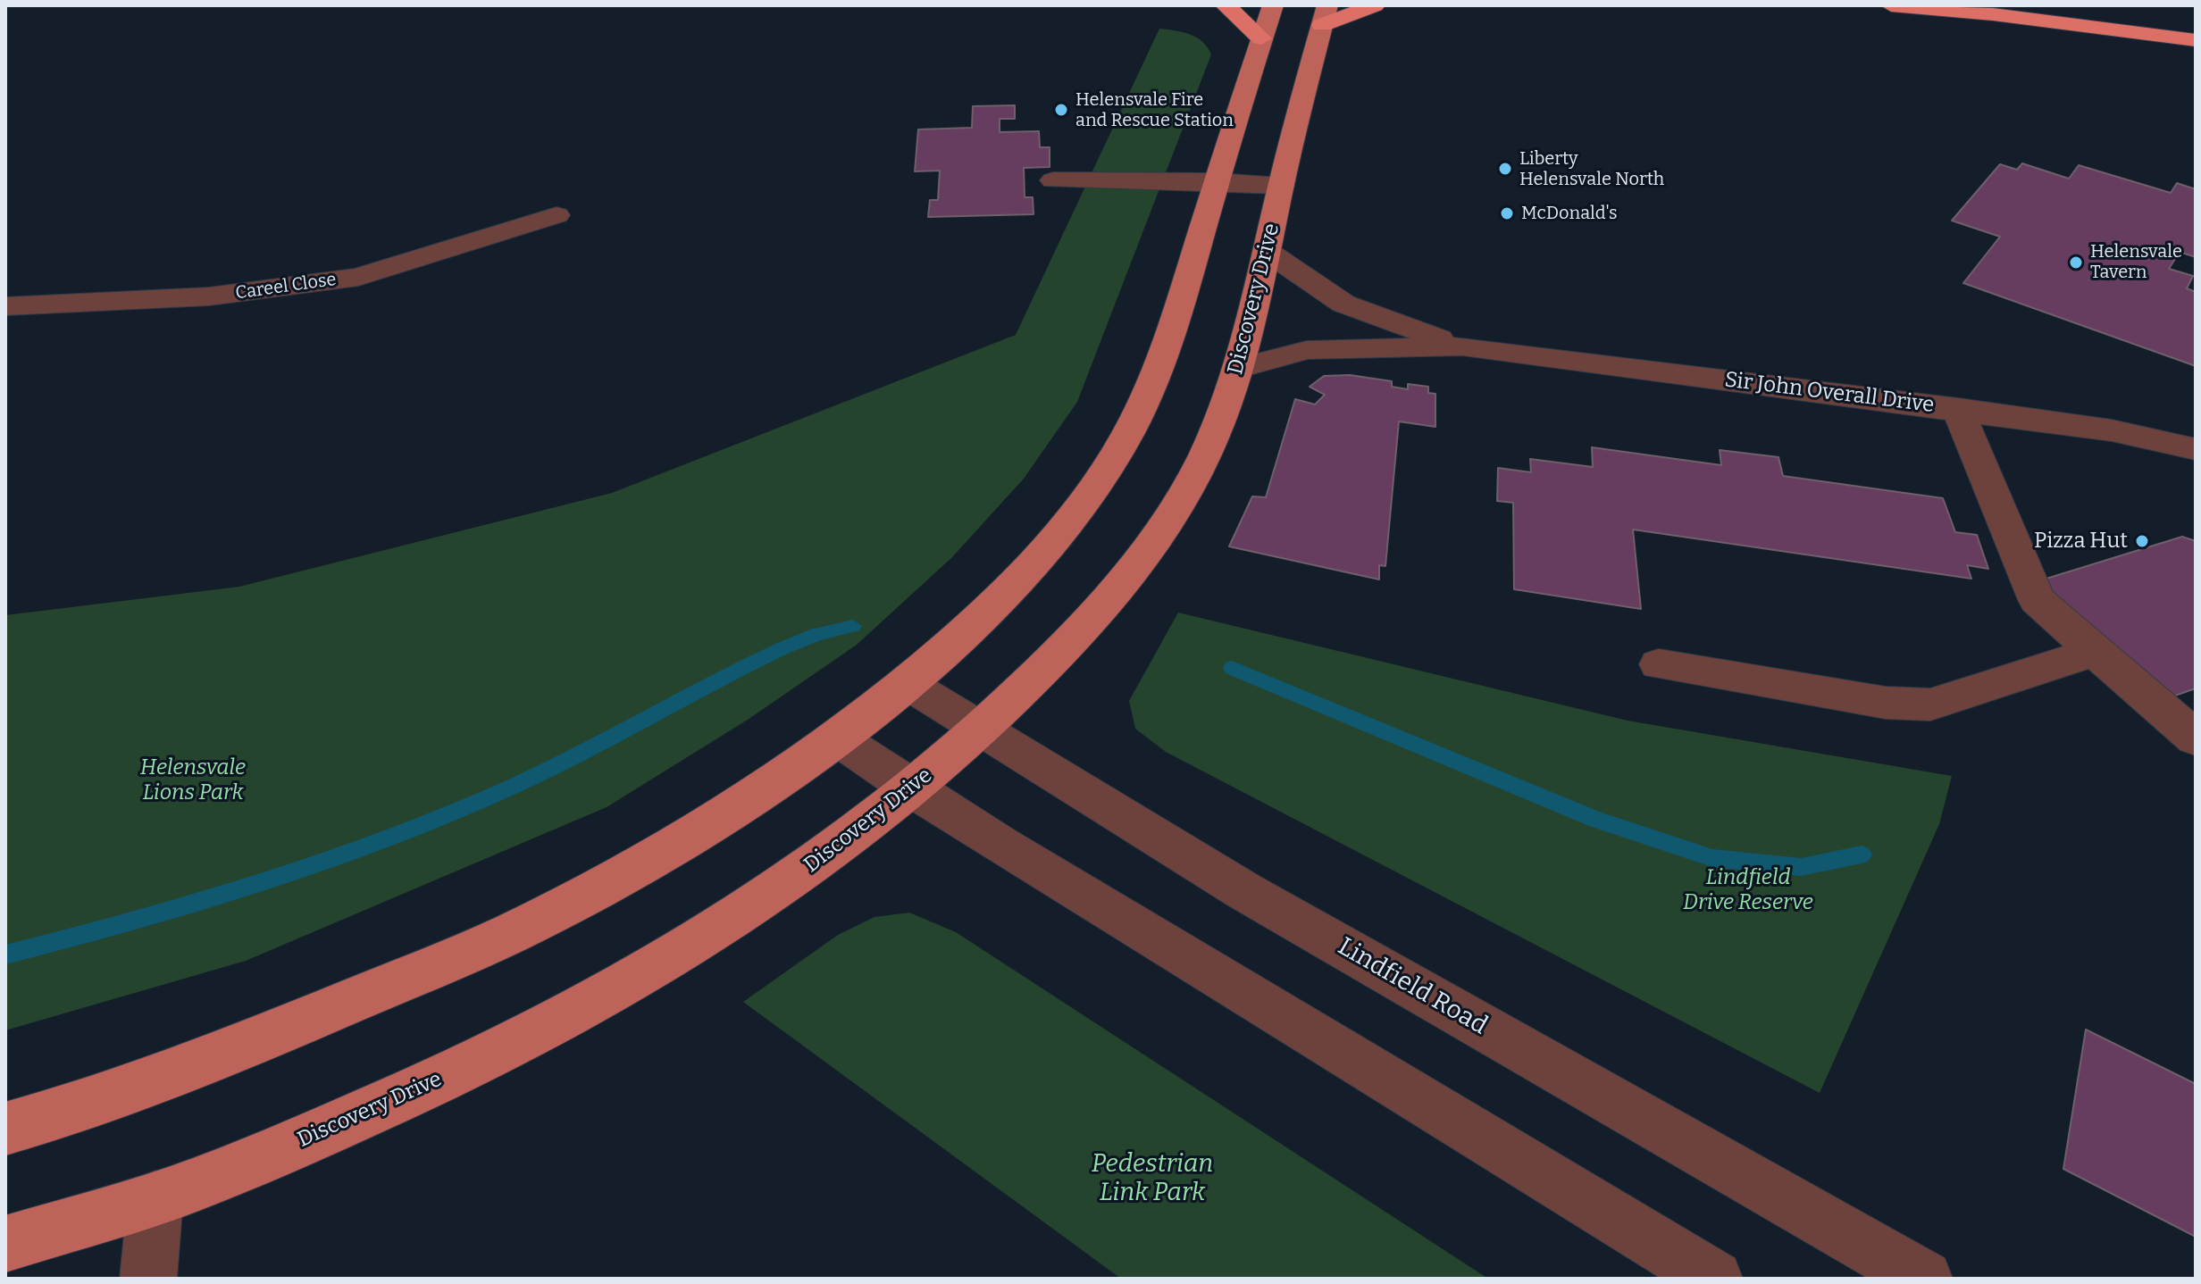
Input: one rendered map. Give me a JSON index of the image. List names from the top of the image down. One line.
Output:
{"streets":{"main road":["Discovery Drive"],"street":["Careel Close","Sir John Overall Drive","Lindfield Road"]},"crossings":[["Discovery Drive","Sir John Overall Drive"],["Discovery Drive","Lindfield Road"]],"parks":["Helensvale Lions Park","Lindfield Drive Reserve","Pedestrian Link Park"],"places":["Helensvale Fire and Rescue Station","Liberty Helensvale North","McDonald's","Helensvale Tavern","Pizza Hut"]}
